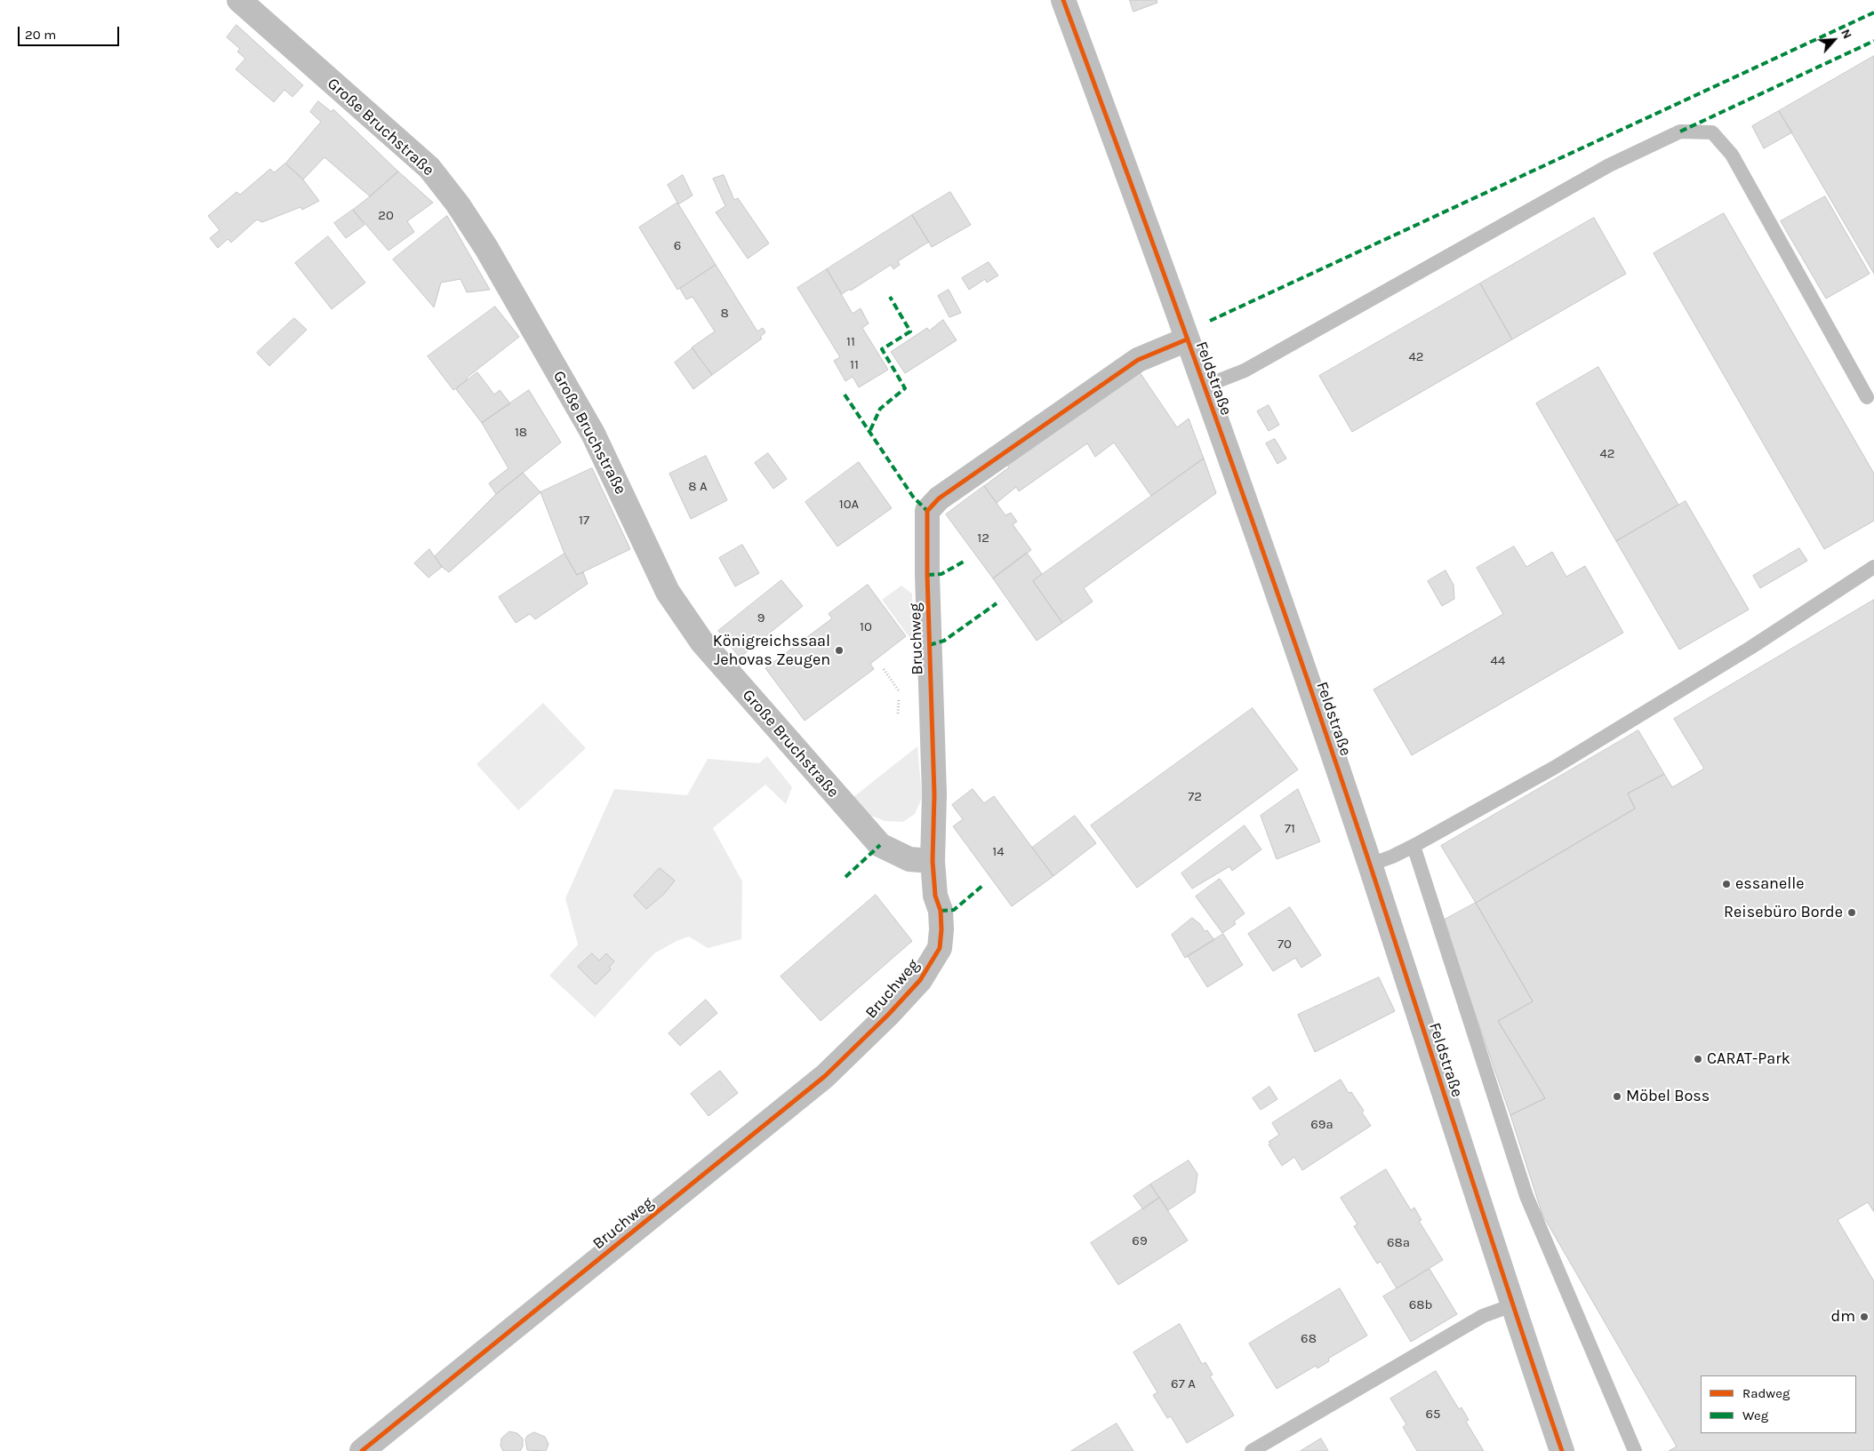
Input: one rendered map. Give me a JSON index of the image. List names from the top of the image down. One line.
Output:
{"streets":{"street":["Große Bruchstraße","Feldstraße","Bruchweg"]},"crossings":[["Große Bruchstraße","Bruchweg"],["Feldstraße","Bruchweg"]],"places":["Königreichssaal Jehovas Zeugen","essanelle","Reisebüro Borde","CARAT-Park","Möbel Boss","dm"],"house_numbers":["20","6","8","11","42","11","18","42","8 A","10A","17","12","9","10","44","72","71","14","70","69a","69","68a","68b","68","67 A","65"],"legend":["Radweg","Weg"],"scale_bar":"20 m","north":"top right"}
